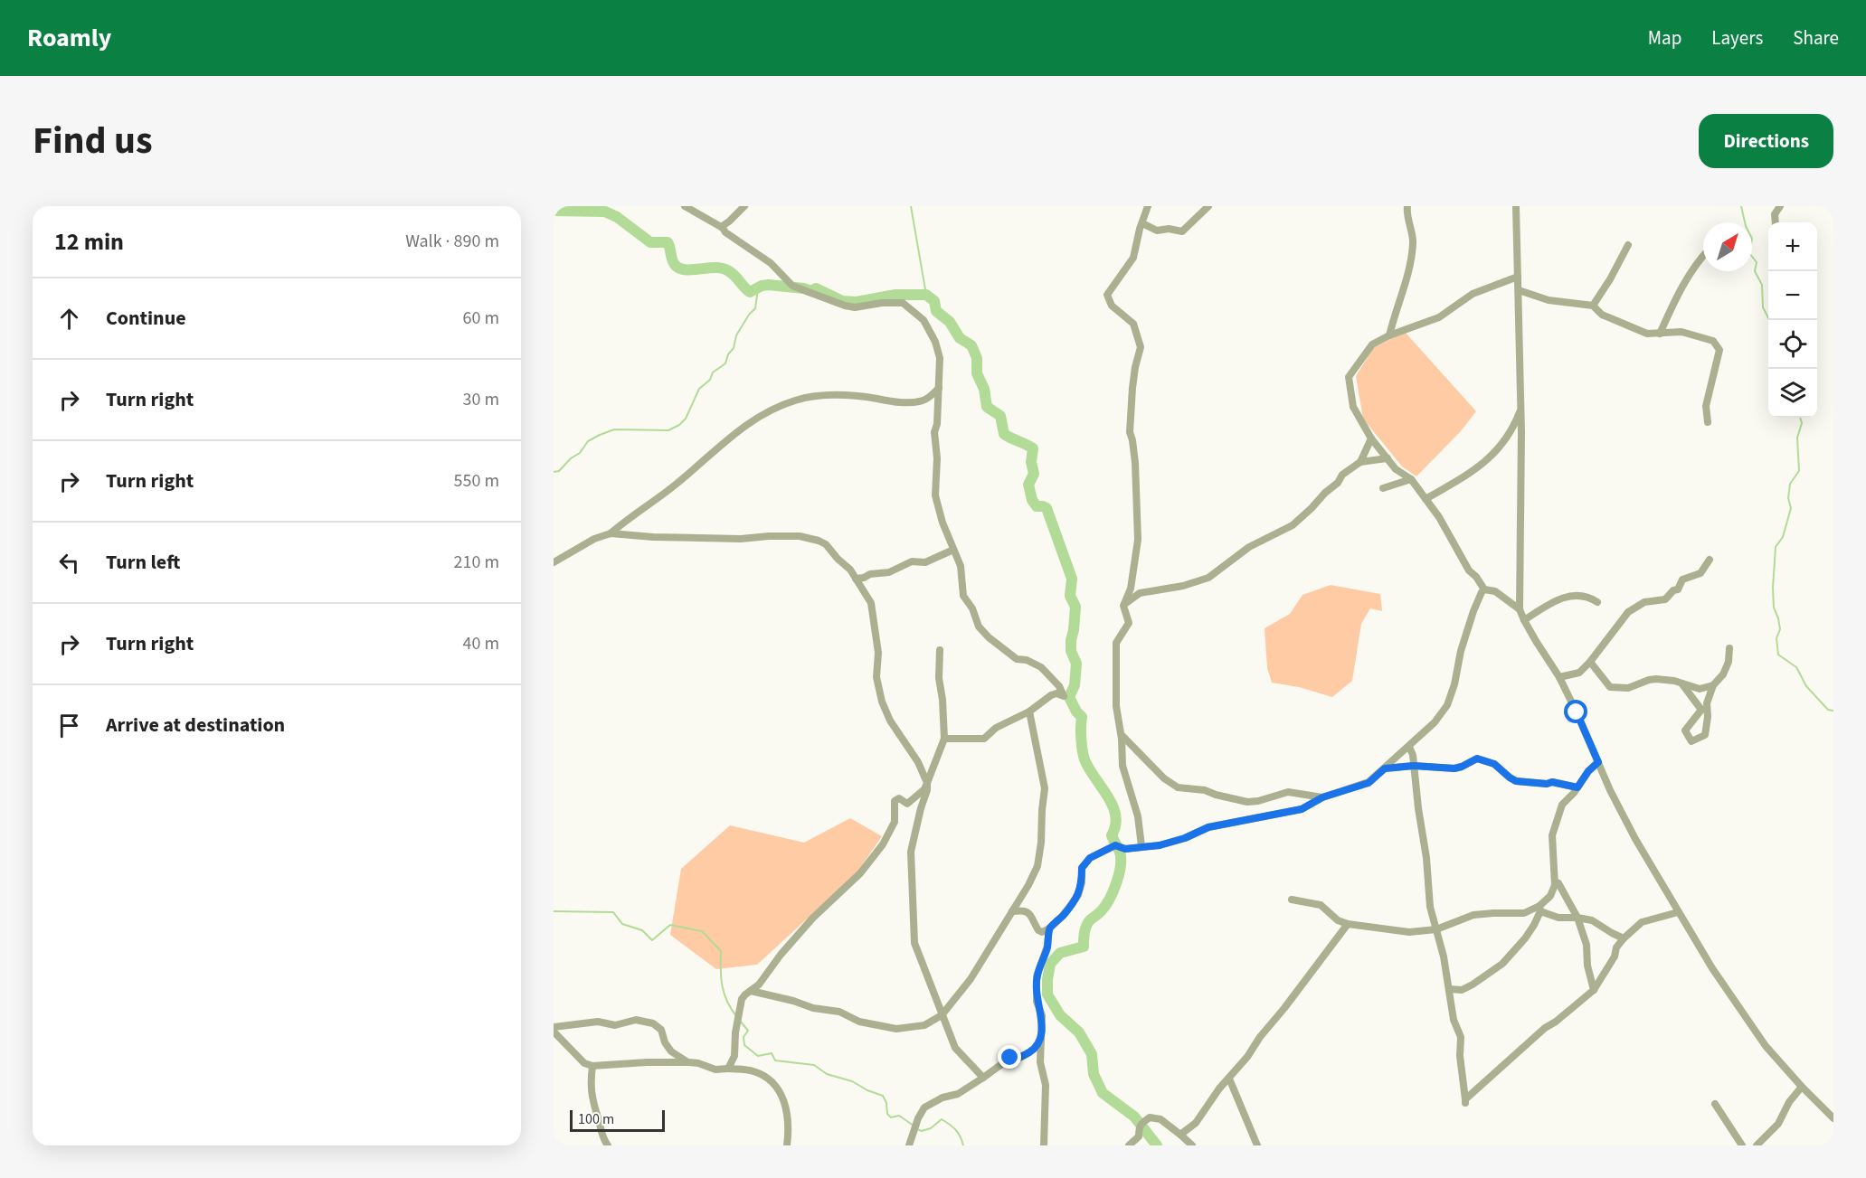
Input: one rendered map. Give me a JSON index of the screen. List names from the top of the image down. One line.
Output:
{"scale_bar":"100 m","north":"top right","page":{"header":"Roamly","nav":["Map","Layers","Share"],"title":"Find us","buttons":"Directions","heading":["12 min","Walk · 890 m"],"map_buttons":["+","−"],"list":[["Continue","60 m"],["Turn right","30 m"],["Turn right","550 m"],["Turn left","210 m"],["Turn right","40 m"],"Arrive at destination"],"scale":"100 m"}}
